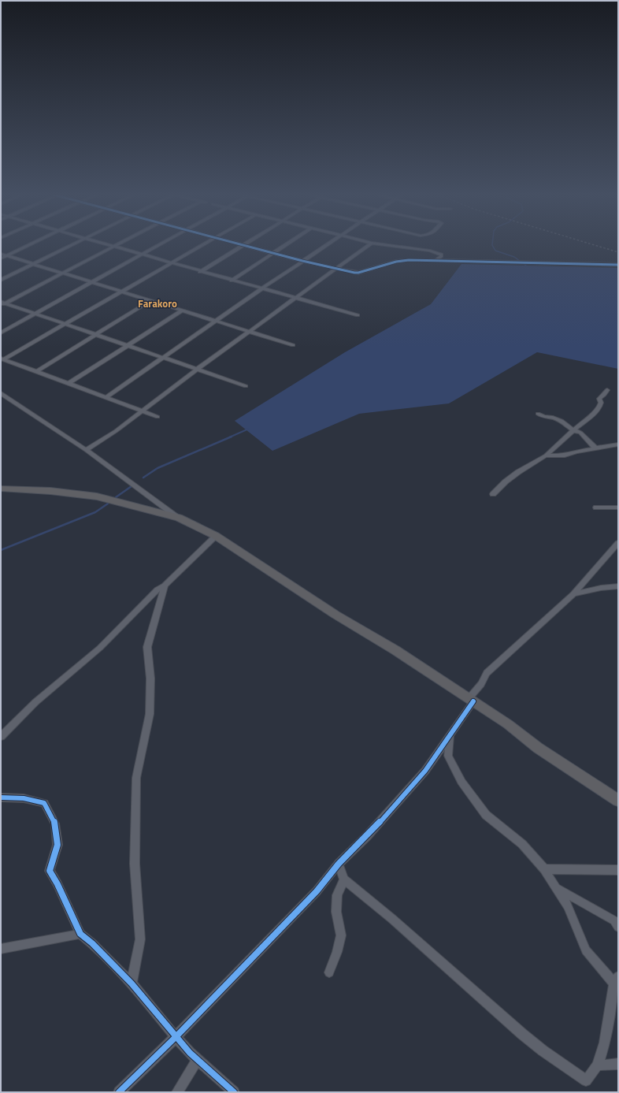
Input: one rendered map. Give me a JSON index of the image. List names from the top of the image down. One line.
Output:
{"districts":["Farakoro"]}
